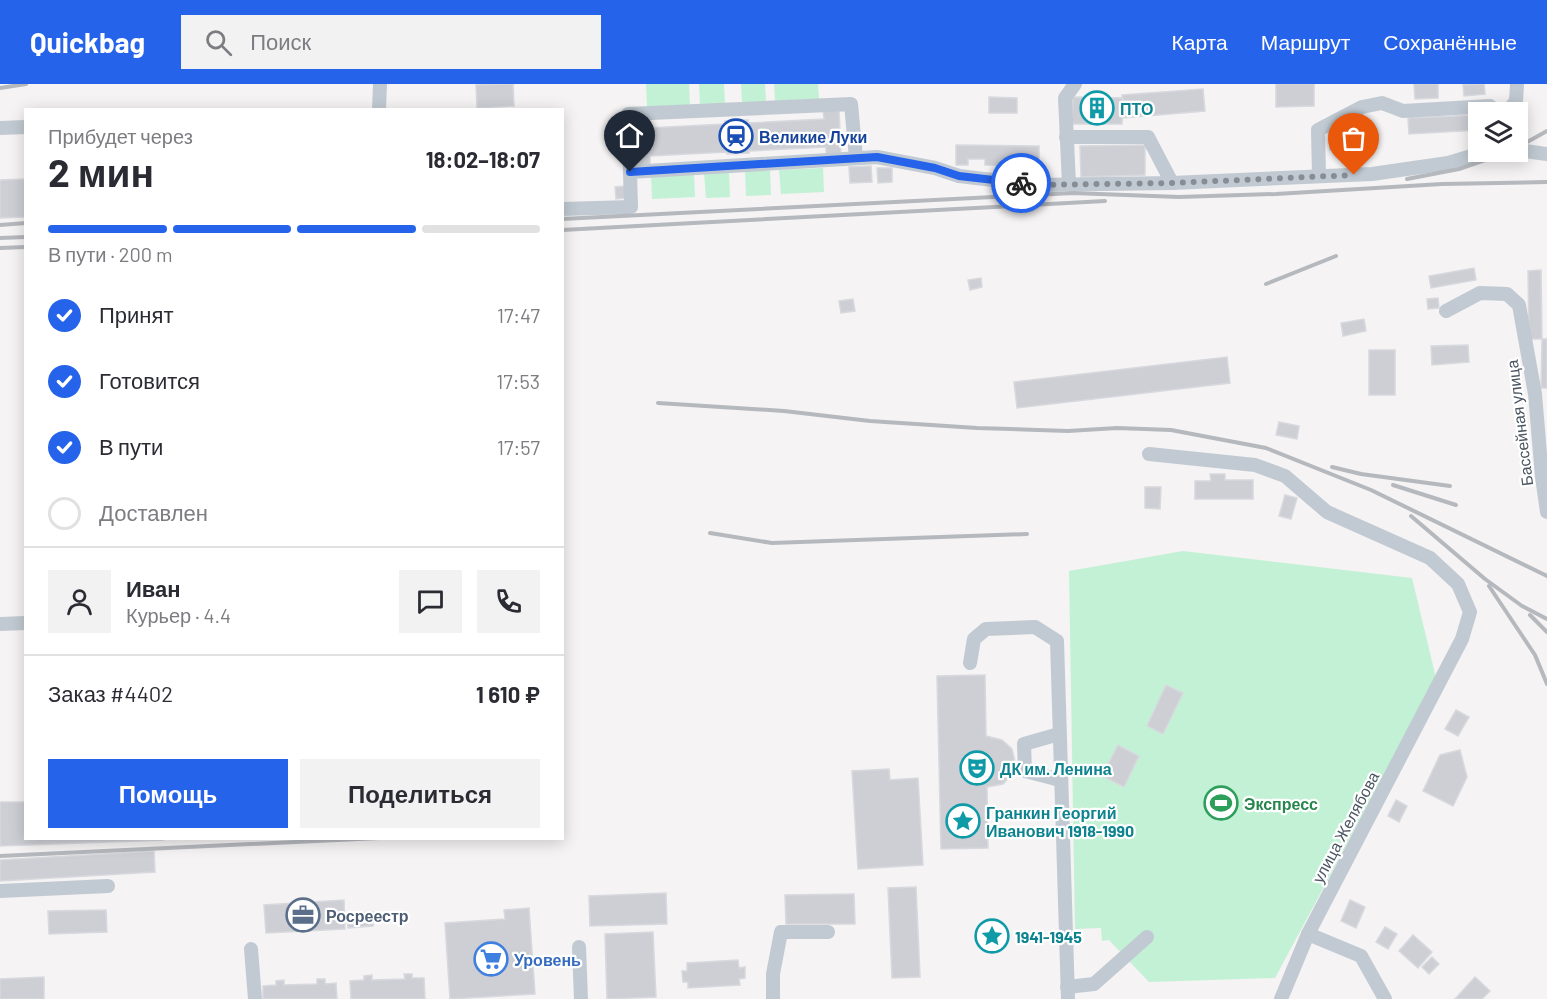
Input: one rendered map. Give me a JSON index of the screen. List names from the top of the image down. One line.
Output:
{"streets":{"street":["Бассейная улица","улица Желябова"]},"places":{"building":["ПТО"],"station":["Великие Луки"],"theatre":["ДК им. Ленина"],"sports":["Экспресс"],"place":["Гранкин Георгий Иванович 1918-1990","1941-1945"],"office":["Росреестр"],"supermarket":["Уровень"]},"page":{"header":"Quickbag","search":"Поиск","nav":["Карта","Маршрут","Сохранённые"],"heading":["2 мин","Прибудет через","18:02–18:07"],"panel":["Иван","Курьер · 4.4","Заказ #4402","1 610 ₽"],"bar":"В пути · 200 m","list":[["Принят","17:47"],["Готовится","17:53"],["В пути","17:57"],"Доставлен"],"buttons":["Помощь","Поделиться"]}}
